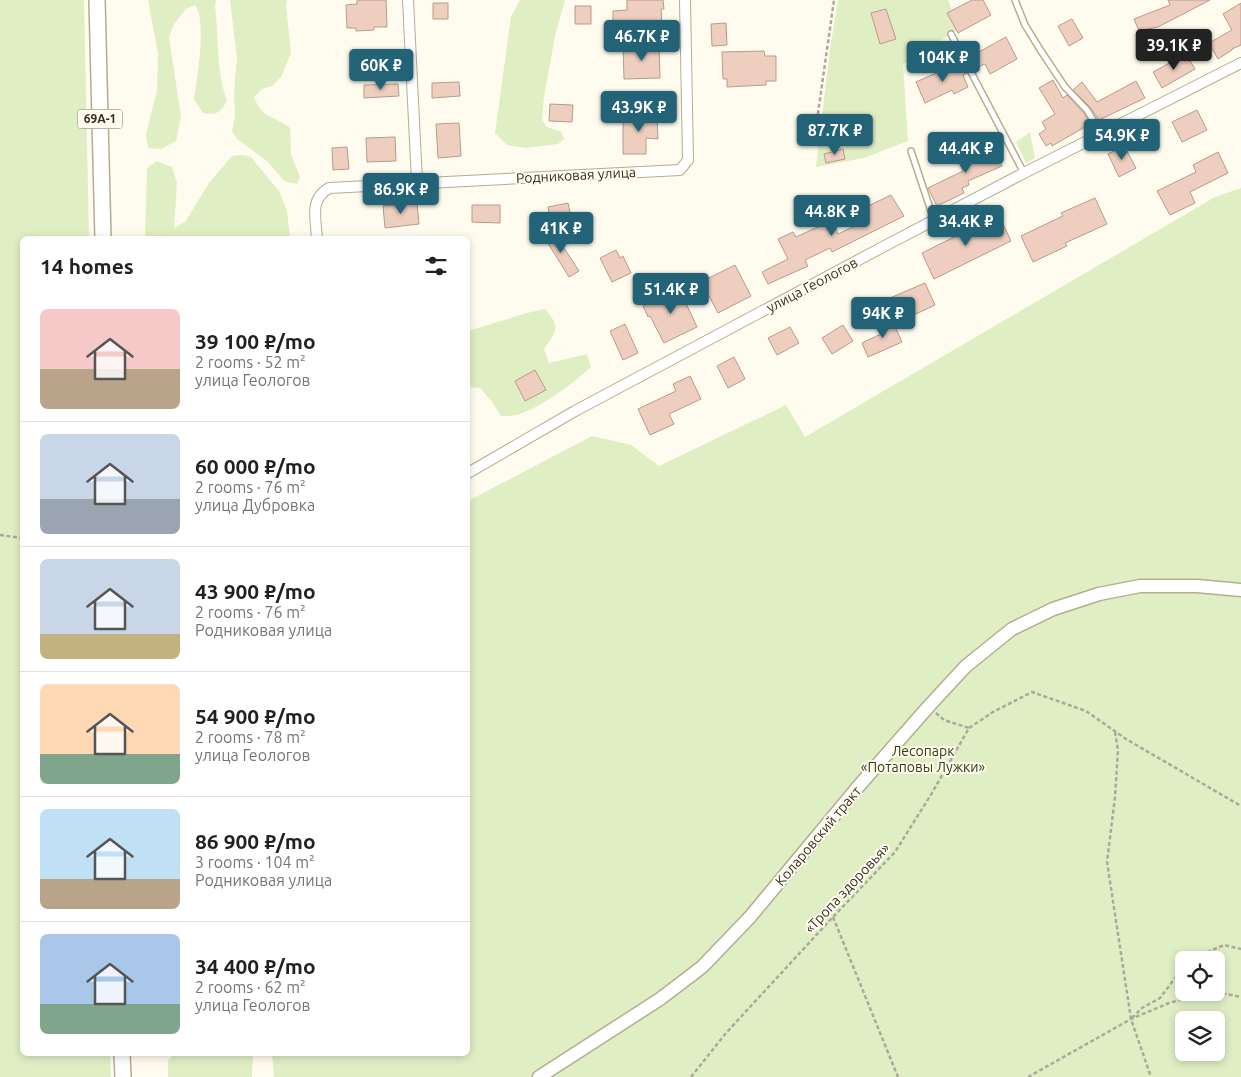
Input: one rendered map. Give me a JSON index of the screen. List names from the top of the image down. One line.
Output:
{"streets":{"main road":["69А-1"],"street":["Родниковая улица","улица Геологов","Коларовский тракт"],"path":["«Тропа здоровья»"]},"parks":["Лесопарк «Потаповы Лужки»"],"page":{"price":["46.7K ₽","39.1K ₽","104K ₽","60K ₽","43.9K ₽","87.7K ₽","54.9K ₽","44.4K ₽","86.9K ₽","44.8K ₽","34.4K ₽","41K ₽","51.4K ₽","94K ₽"],"heading":"14 homes","list":[{"name":"39 100 ₽/mo","note":"2 rooms · 52 m² · улица Геологов"},{"name":"60 000 ₽/mo","note":"2 rooms · 76 m² · улица Дубровка"},{"name":"43 900 ₽/mo","note":"2 rooms · 76 m² · Родниковая улица"},{"name":"54 900 ₽/mo","note":"2 rooms · 78 m² · улица Геологов"},{"name":"86 900 ₽/mo","note":"3 rooms · 104 m² · Родниковая улица"},{"name":"34 400 ₽/mo","note":"2 rooms · 62 m² · улица Геологов"}]}}
